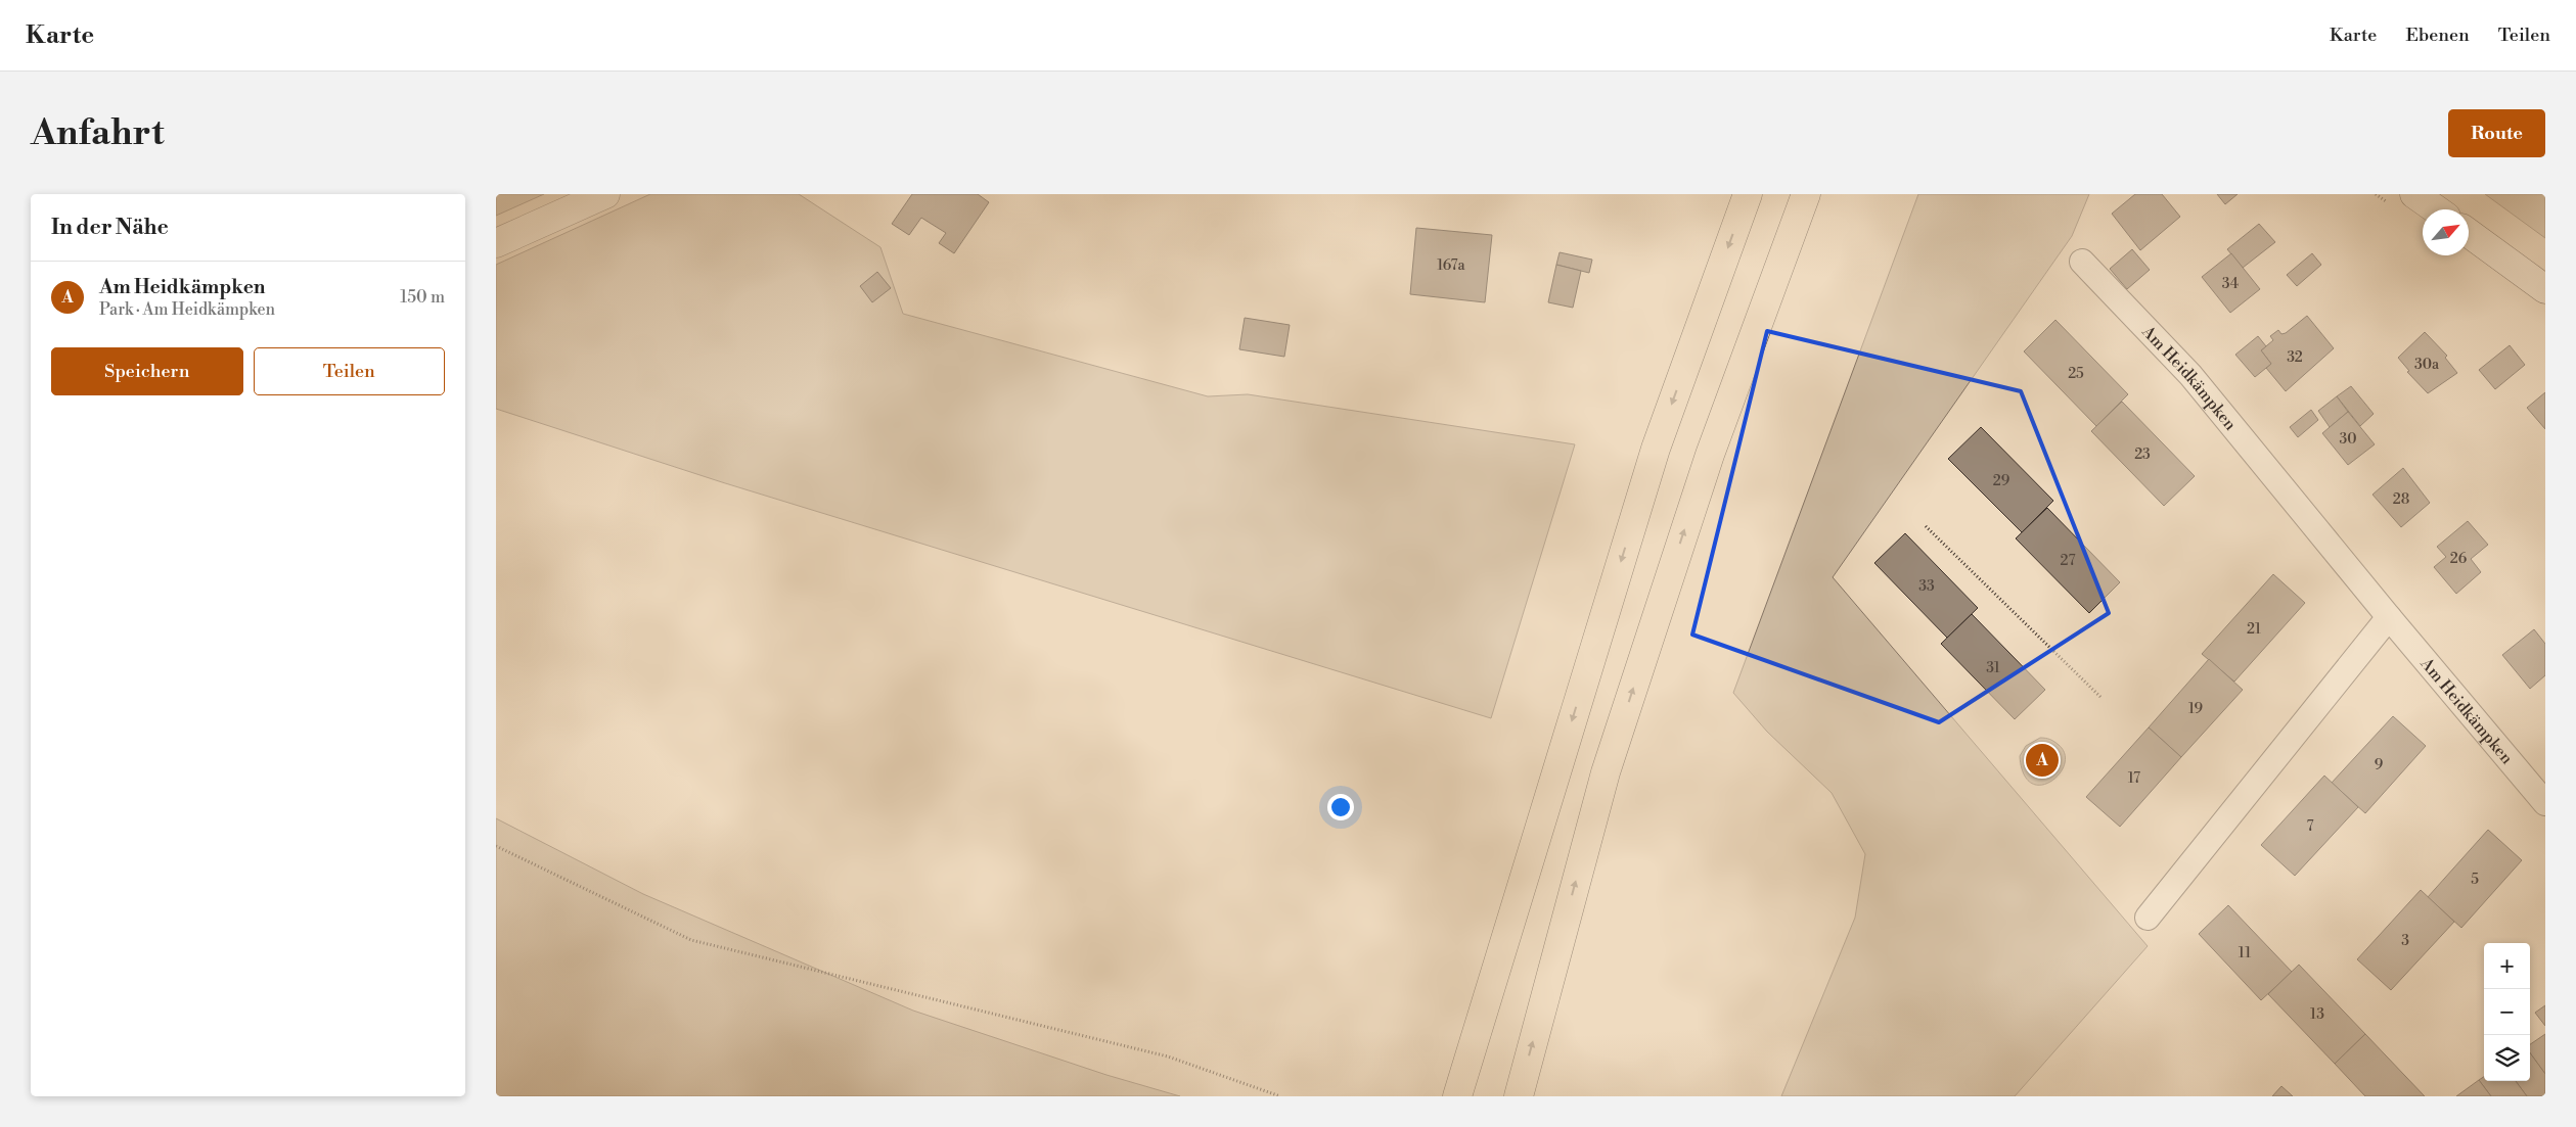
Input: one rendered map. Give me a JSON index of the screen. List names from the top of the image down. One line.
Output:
{"streets":{"street":["Am Heidkämpken"]},"house_numbers":["167a","34","32","30a","25","30","23","29","28","26","27","33","21","31","19","9","17","7","5","3","11","13"],"north":"top right","page":{"header":"Karte","nav":["Karte","Ebenen","Teilen"],"buttons":["Route",["Speichern","Teilen"]],"title":"Anfahrt","heading":"In der Nähe","list":[{"mark":"A","name":"Am Heidkämpken","note":"Park · Am Heidkämpken","value":"150 m"}],"pins":"A","map_buttons":["+","−"]}}
